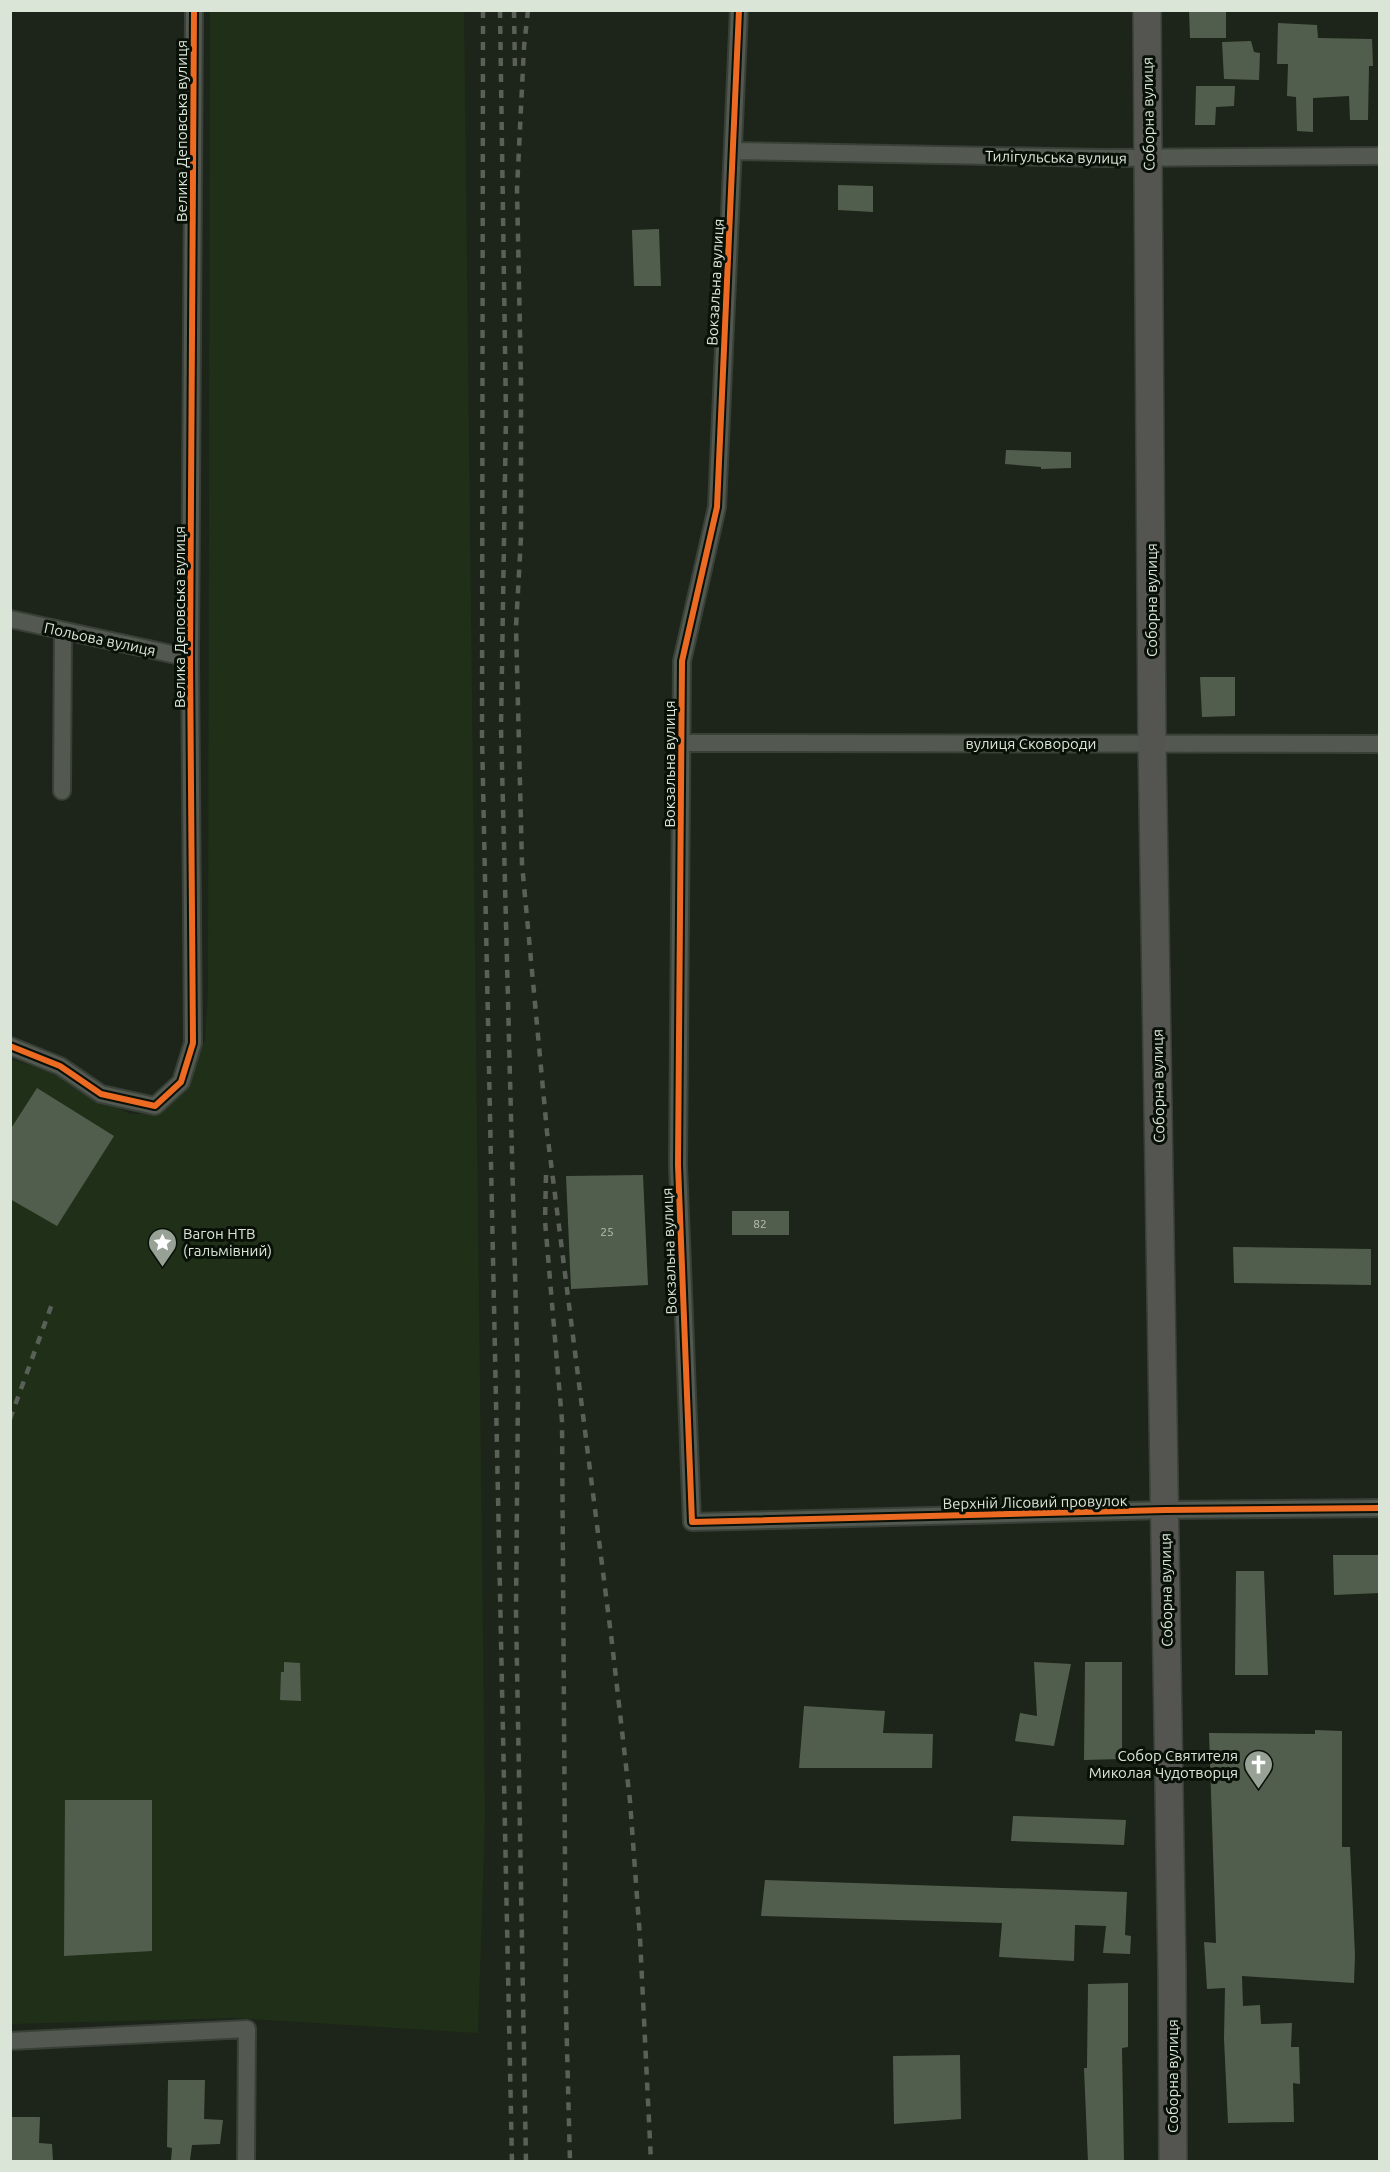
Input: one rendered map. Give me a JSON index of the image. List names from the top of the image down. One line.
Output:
{"streets":{"main road":["Соборна вулиця"],"street":["Велика Деповська вулиця","Тилігульська вулиця","Вокзальна вулиця","Польова вулиця","вулиця Сковороди","Верхній Лісовий провулок"]},"crossings":[["Соборна вулиця","Тилігульська вулиця"],["Соборна вулиця","вулиця Сковороди"],["Соборна вулиця","Верхній Лісовий провулок"],["Велика Деповська вулиця","Польова вулиця"],["Тилігульська вулиця","Вокзальна вулиця"],["Вокзальна вулиця","вулиця Сковороди"],["Вокзальна вулиця","Верхній Лісовий провулок"]],"places":{"place":["Вагон НТВ (гальмівний)"],"church":["Собор Святителя Миколая Чудотворця"]},"house_numbers":["82","25"]}
